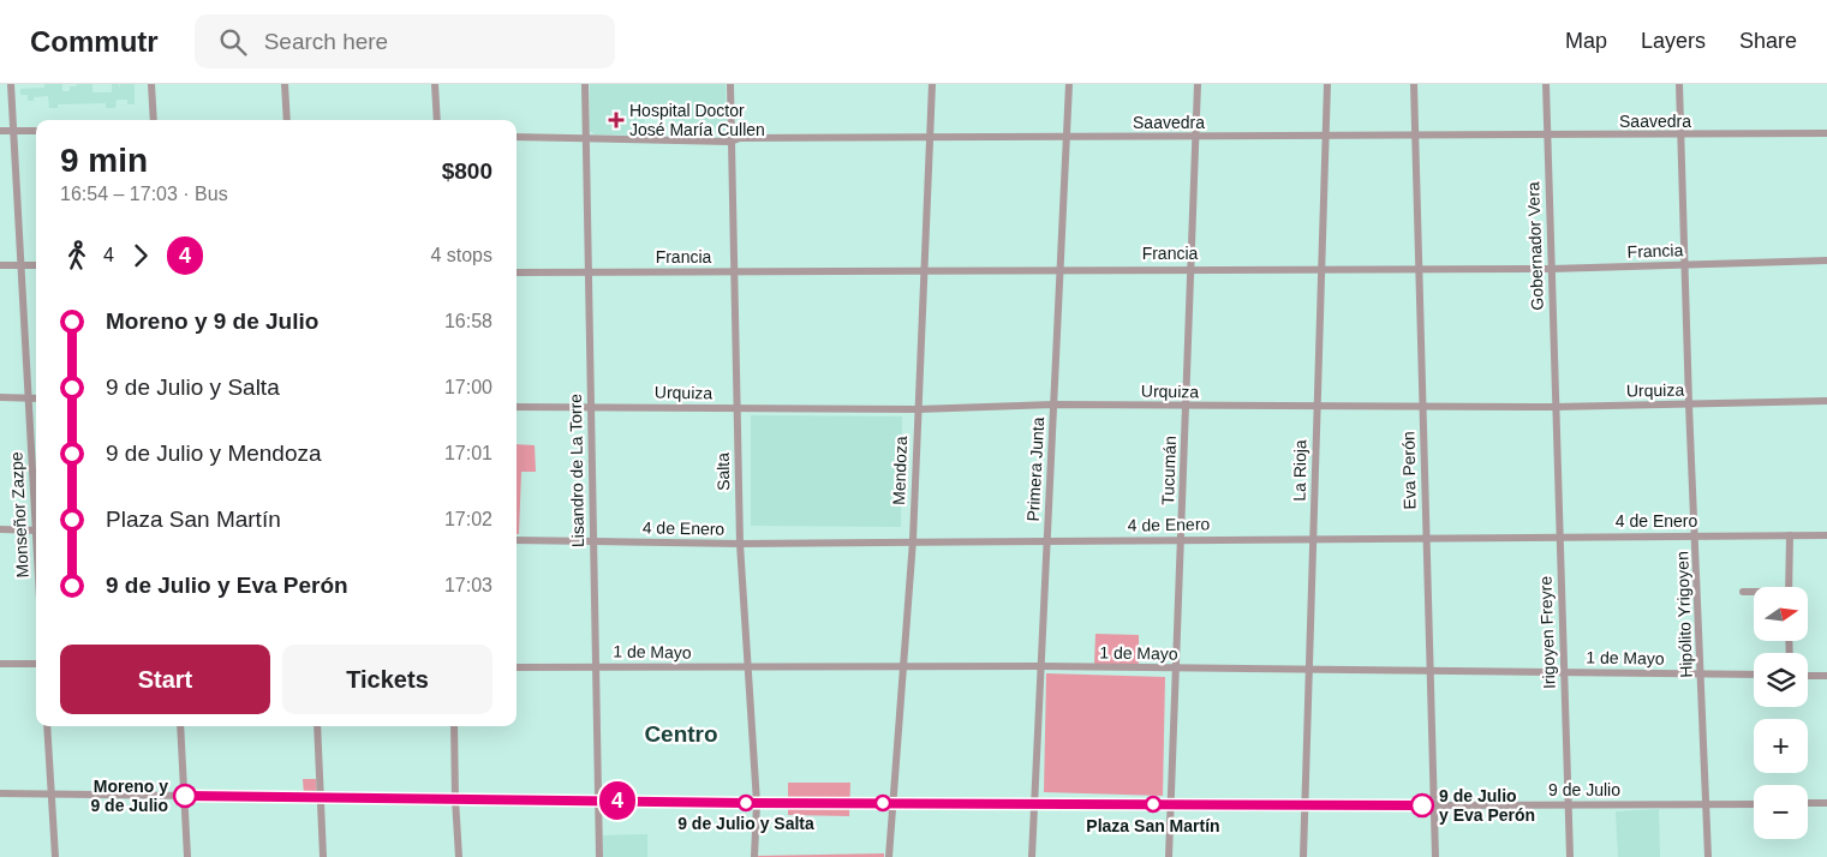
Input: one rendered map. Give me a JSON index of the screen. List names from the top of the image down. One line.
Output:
{"streets":{"street":["Saavedra","Gobernador Vera","Francia","Urquiza","Primera Junta","Lisandro de La Torre","Mendoza","Tucumán","La Rioja","Eva Perón","Salta","Monseñor Zazpe","4 de Enero","Hipólito Yrigoyen","Irigoyen Freyre","1 de Mayo","9 de Julio"]},"crossings":[["Saavedra","Gobernador Vera"],["Saavedra","Primera Junta"],["Saavedra","Lisandro de La Torre"],["Saavedra","Mendoza"],["Saavedra","Tucumán"],["Saavedra","La Rioja"],["Saavedra","Eva Perón"],["Saavedra","Salta"],["Saavedra","Hipólito Yrigoyen"],["Gobernador Vera","Francia"],["Gobernador Vera","Urquiza"],["Gobernador Vera","Irigoyen Freyre"],["Francia","Primera Junta"],["Francia","Lisandro de La Torre"],["Francia","Mendoza"],["Francia","Tucumán"],["Francia","La Rioja"],["Francia","Eva Perón"],["Francia","Salta"],["Francia","Hipólito Yrigoyen"],["Urquiza","Primera Junta"],["Urquiza","Lisandro de La Torre"],["Urquiza","Mendoza"],["Urquiza","Tucumán"],["Urquiza","La Rioja"],["Urquiza","Eva Perón"],["Urquiza","Salta"],["Urquiza","Hipólito Yrigoyen"],["Urquiza","Irigoyen Freyre"],["Primera Junta","4 de Enero"],["Primera Junta","1 de Mayo"],["Primera Junta","9 de Julio"],["Lisandro de La Torre","4 de Enero"],["Lisandro de La Torre","1 de Mayo"],["Lisandro de La Torre","9 de Julio"],["Mendoza","4 de Enero"],["Mendoza","1 de Mayo"],["Mendoza","9 de Julio"],["Tucumán","4 de Enero"],["Tucumán","1 de Mayo"],["Tucumán","9 de Julio"],["La Rioja","4 de Enero"],["La Rioja","1 de Mayo"],["La Rioja","9 de Julio"],["Eva Perón","4 de Enero"],["Eva Perón","1 de Mayo"],["Eva Perón","9 de Julio"],["Salta","4 de Enero"],["Salta","1 de Mayo"],["Salta","9 de Julio"],["4 de Enero","Hipólito Yrigoyen"],["4 de Enero","Irigoyen Freyre"],["Hipólito Yrigoyen","1 de Mayo"],["Hipólito Yrigoyen","9 de Julio"],["Irigoyen Freyre","1 de Mayo"],["Irigoyen Freyre","9 de Julio"]],"districts":["Centro"],"places":{"health":["Hospital Doctor José María Cullen"],"other":["Moreno y 9 de Julio","9 de Julio y Salta","Plaza San Martín","9 de Julio y Eva Perón"]},"lines":["bus line 4"],"north":"right","page":{"header":"Commutr","search":"Search here","nav":["Map","Layers","Share"],"on_map":"4","heading":["9 min","16:54 – 17:03 · Bus","$800"],"legs":["4","4","4 stops"],"list":[{"name":"Moreno y 9 de Julio","value":"16:58"},{"name":"9 de Julio y Salta","value":"17:00"},{"name":"9 de Julio y Mendoza","value":"17:01"},{"name":"Plaza San Martín","value":"17:02"},{"name":"9 de Julio y Eva Perón","value":"17:03"}],"map_buttons":["+","−"],"buttons":["Start","Tickets"]}}
